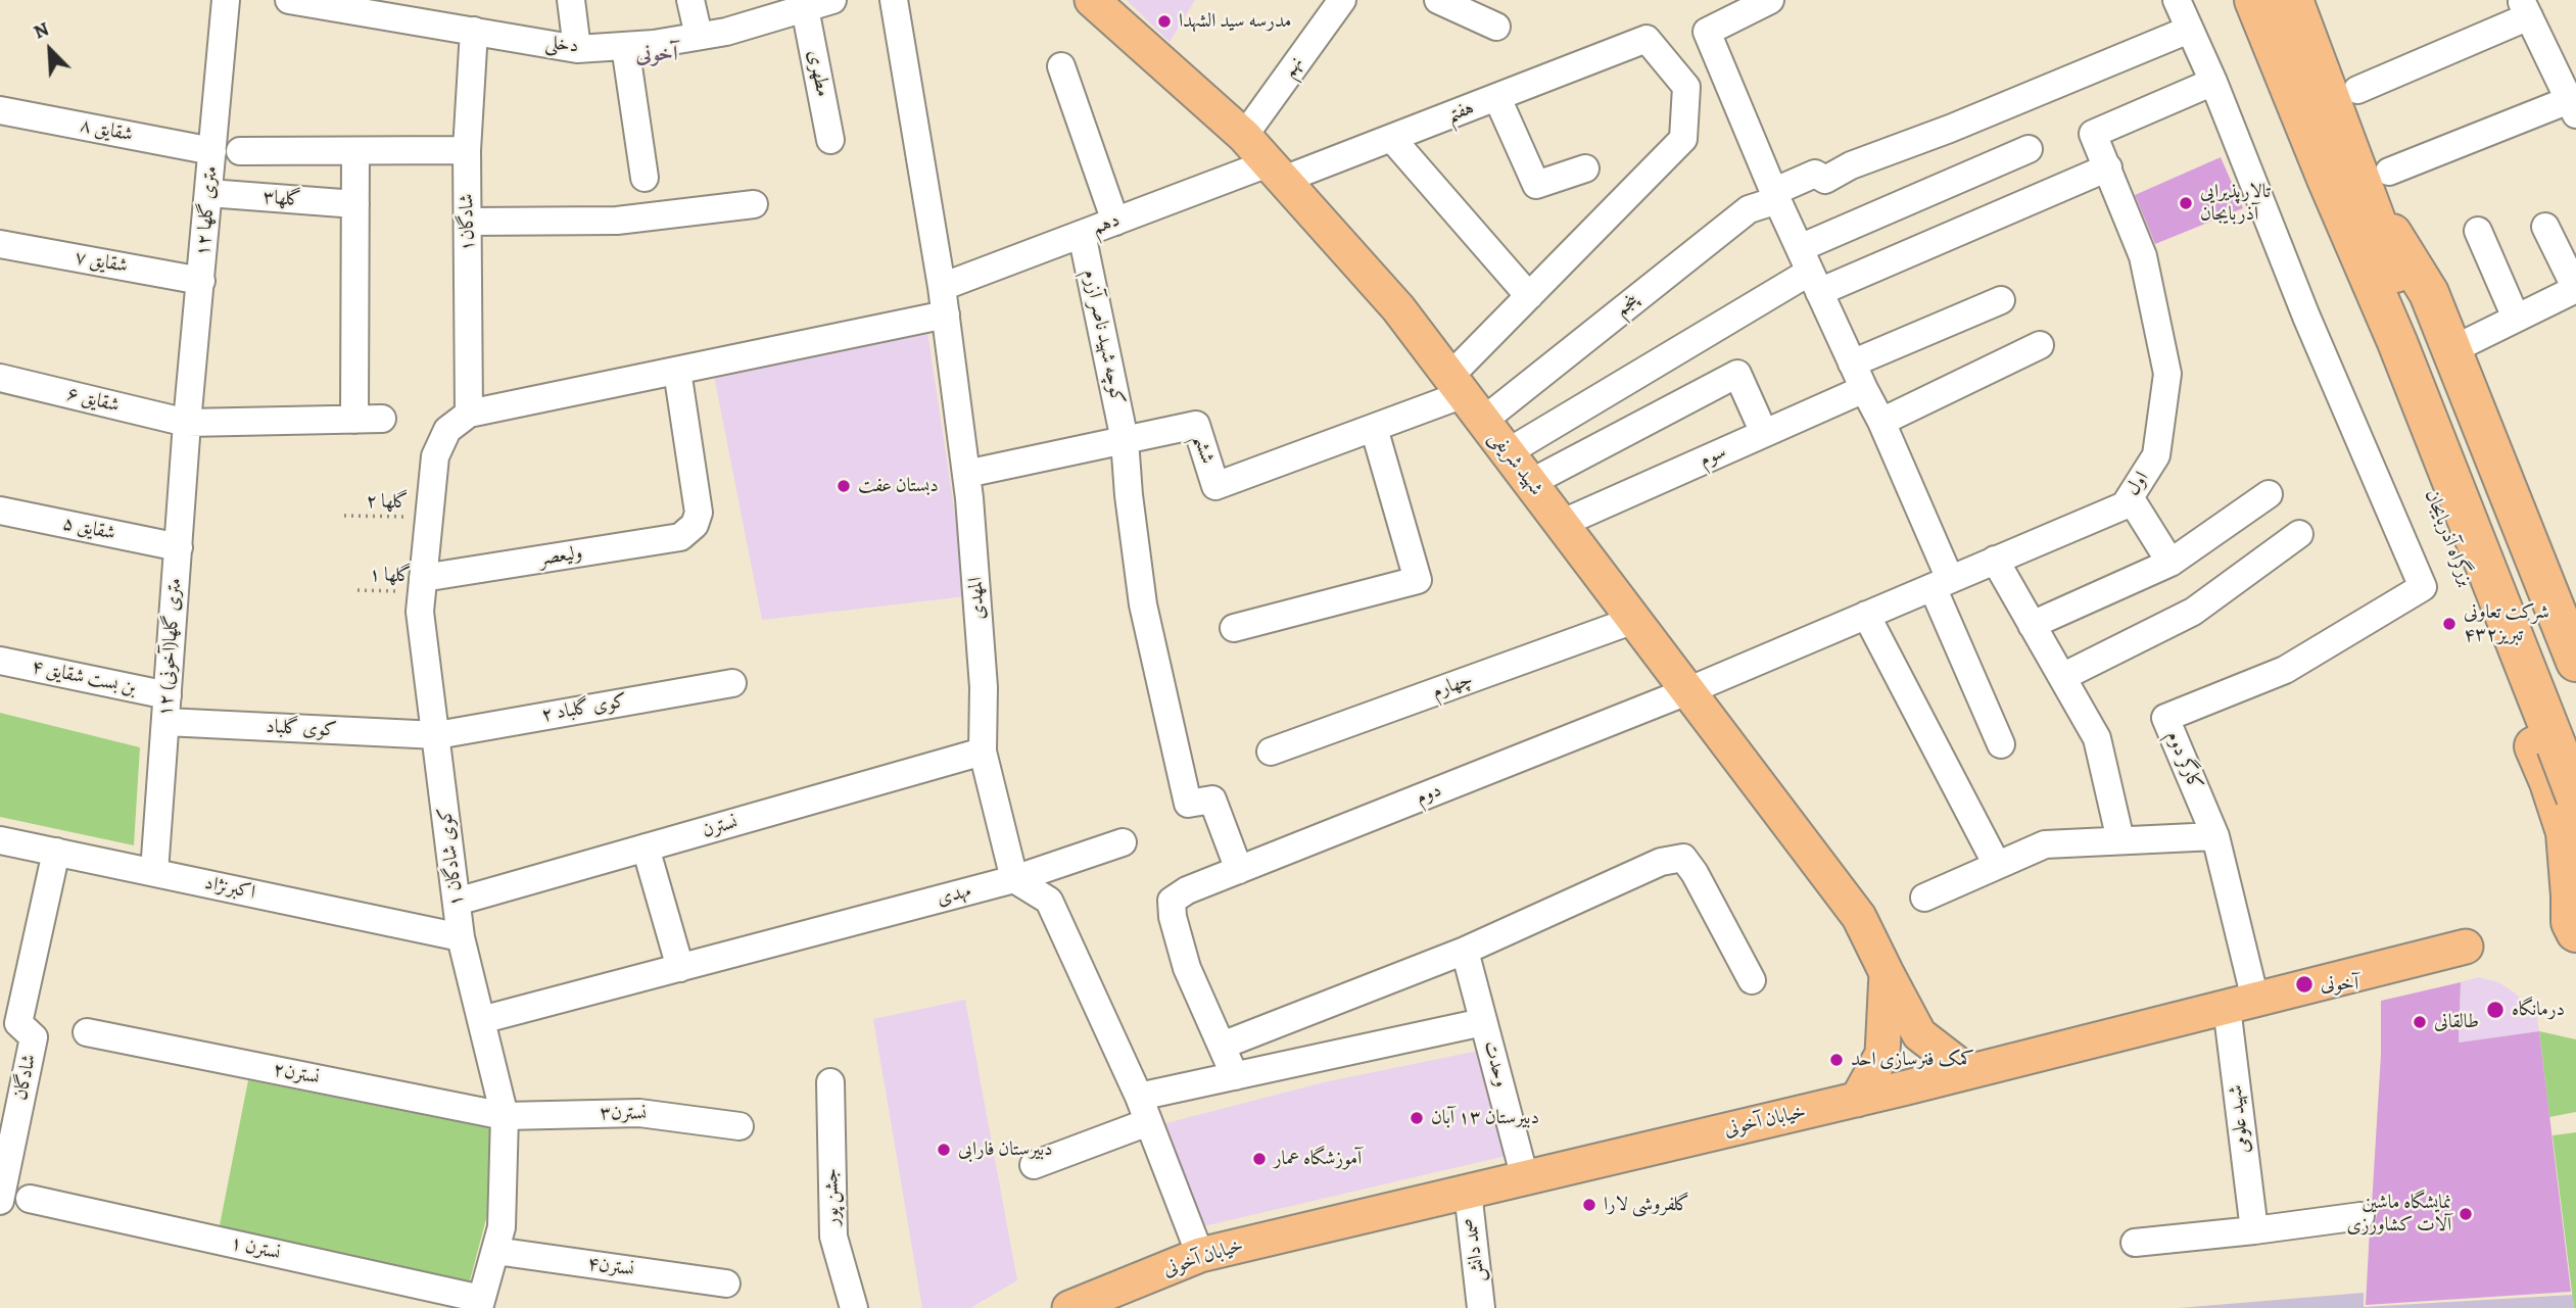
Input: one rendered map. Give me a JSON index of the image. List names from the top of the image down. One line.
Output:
{"streets":{"highway":["بزرگراه آذربایجان"],"main road":["شهید شریفی","خیابان آخونی"],"street":["دخلی","نهم","مطهری","هفتم","شقایق ۸","گلها۳","۱۲ متری گلها","شادگان۱","دهم","شقایق ۷","پنجم","کوچه شهید ناصر آزرم","شقایق ۶","ششم","سوم","اول","شقایق ۵","ولیعصر","المهدی","۱۲ متری گلها(آخونی)","بن بست شقایق ۴","چهارم","کوی گلباد ۲","کوی گلباد","کارگر دوم","دوم","نسترن","کوی شادگان ۱","اکبرنژاد","مهدی","وحدت","نسترن۲","شادگان","نسترن۳","شهید علومی","جشن پور","نسترن ۱","صمد دانش","نسترن۴"],"path":["گلها ۲","گلها ۱"]},"crossings":[["دخلی","مطهری"],["دخلی","شادگان۱"],["نهم","شهید شریفی"],["هفتم","دهم"],["هفتم","شهید شریفی"],["شقایق ۸","۱۲ متری گلها"],["گلها۳","۱۲ متری گلها"],["۱۲ متری گلها","شقایق ۷"],["۱۲ متری گلها","شقایق ۶"],["۱۲ متری گلها","۱۲ متری گلها(آخونی)"],["شادگان۱","کوی شادگان ۱"],["دهم","کوچه شهید ناصر آزرم"],["دهم","شهید شریفی"],["دهم","المهدی"],["پنجم","ششم"],["پنجم","شهید شریفی"],["کوچه شهید ناصر آزرم","ششم"],["کوچه شهید ناصر آزرم","دوم"],["شقایق ۶","۱۲ متری گلها(آخونی)"],["ششم","شهید شریفی"],["ششم","المهدی"],["سوم","شهید شریفی"],["شهید شریفی","اول"],["شهید شریفی","چهارم"],["شهید شریفی","دوم"],["شهید شریفی","خیابان آخونی"],["اول","کارگر دوم"],["اول","دوم"],["گلها ۲","کوی شادگان ۱"],["شقایق ۵","۱۲ متری گلها(آخونی)"],["ولیعصر","گلها ۱"],["ولیعصر","کوی شادگان ۱"],["گلها ۱","کوی شادگان ۱"],["المهدی","نسترن"],["المهدی","مهدی"],["۱۲ متری گلها(آخونی)","بن بست شقایق ۴"],["۱۲ متری گلها(آخونی)","کوی گلباد"],["۱۲ متری گلها(آخونی)","اکبرنژاد"],["بن بست شقایق ۴","کوی گلباد"],["کوی گلباد ۲","کوی گلباد"],["کوی گلباد ۲","کوی شادگان ۱"],["کوی گلباد","کوی شادگان ۱"],["کارگر دوم","شهید علومی"],["کارگر دوم","خیابان آخونی"],["نسترن","کوی شادگان ۱"],["کوی شادگان ۱","اکبرنژاد"],["کوی شادگان ۱","مهدی"],["کوی شادگان ۱","نسترن۲"],["کوی شادگان ۱","نسترن۳"],["کوی شادگان ۱","نسترن ۱"],["کوی شادگان ۱","نسترن۴"],["اکبرنژاد","شادگان"],["وحدت","خیابان آخونی"],["نسترن۲","نسترن۳"],["شهید علومی","خیابان آخونی"],["خیابان آخونی","صمد دانش"]],"districts":["آخونی"],"places":["مدرسه سید الشهدا","تالارپذیرایی آذربایجان","دبستان عفت","شرکت تعاونی ۴۳۲تبریز","آخونی","درمانگاه","طالقانی","کمک فنرسازی احد","دبیرستان ۱۳ آبان","دبیرستان فارابی","آموزشگاه عمار","گلفروشی لارا","نمایشگاه ماشین آلات کشاورزی"],"north":"top left"}
